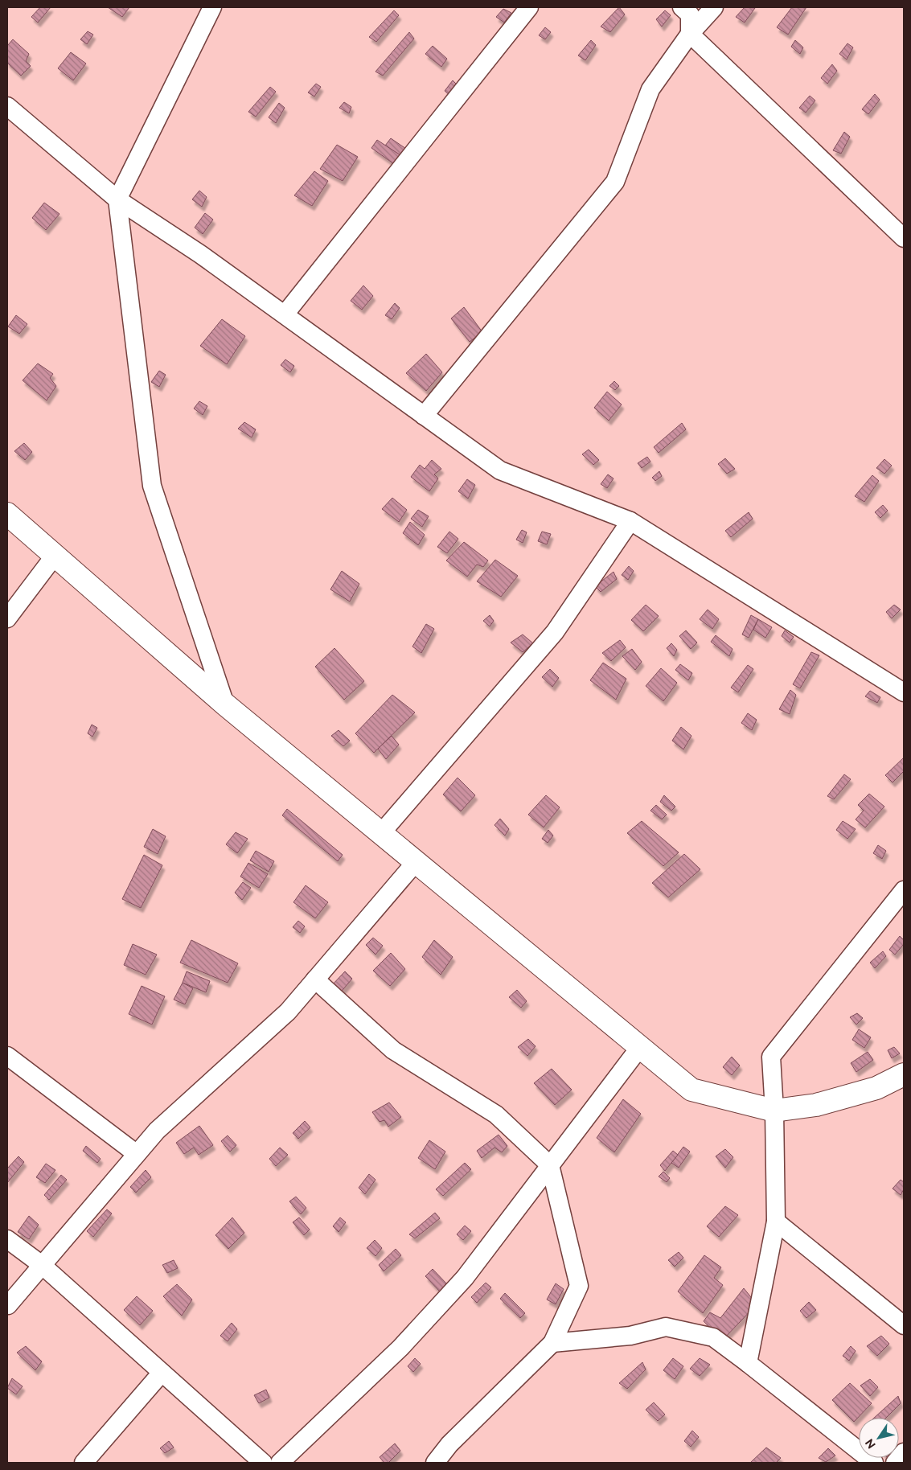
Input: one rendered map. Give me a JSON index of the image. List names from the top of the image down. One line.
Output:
{"north":"bottom left"}
